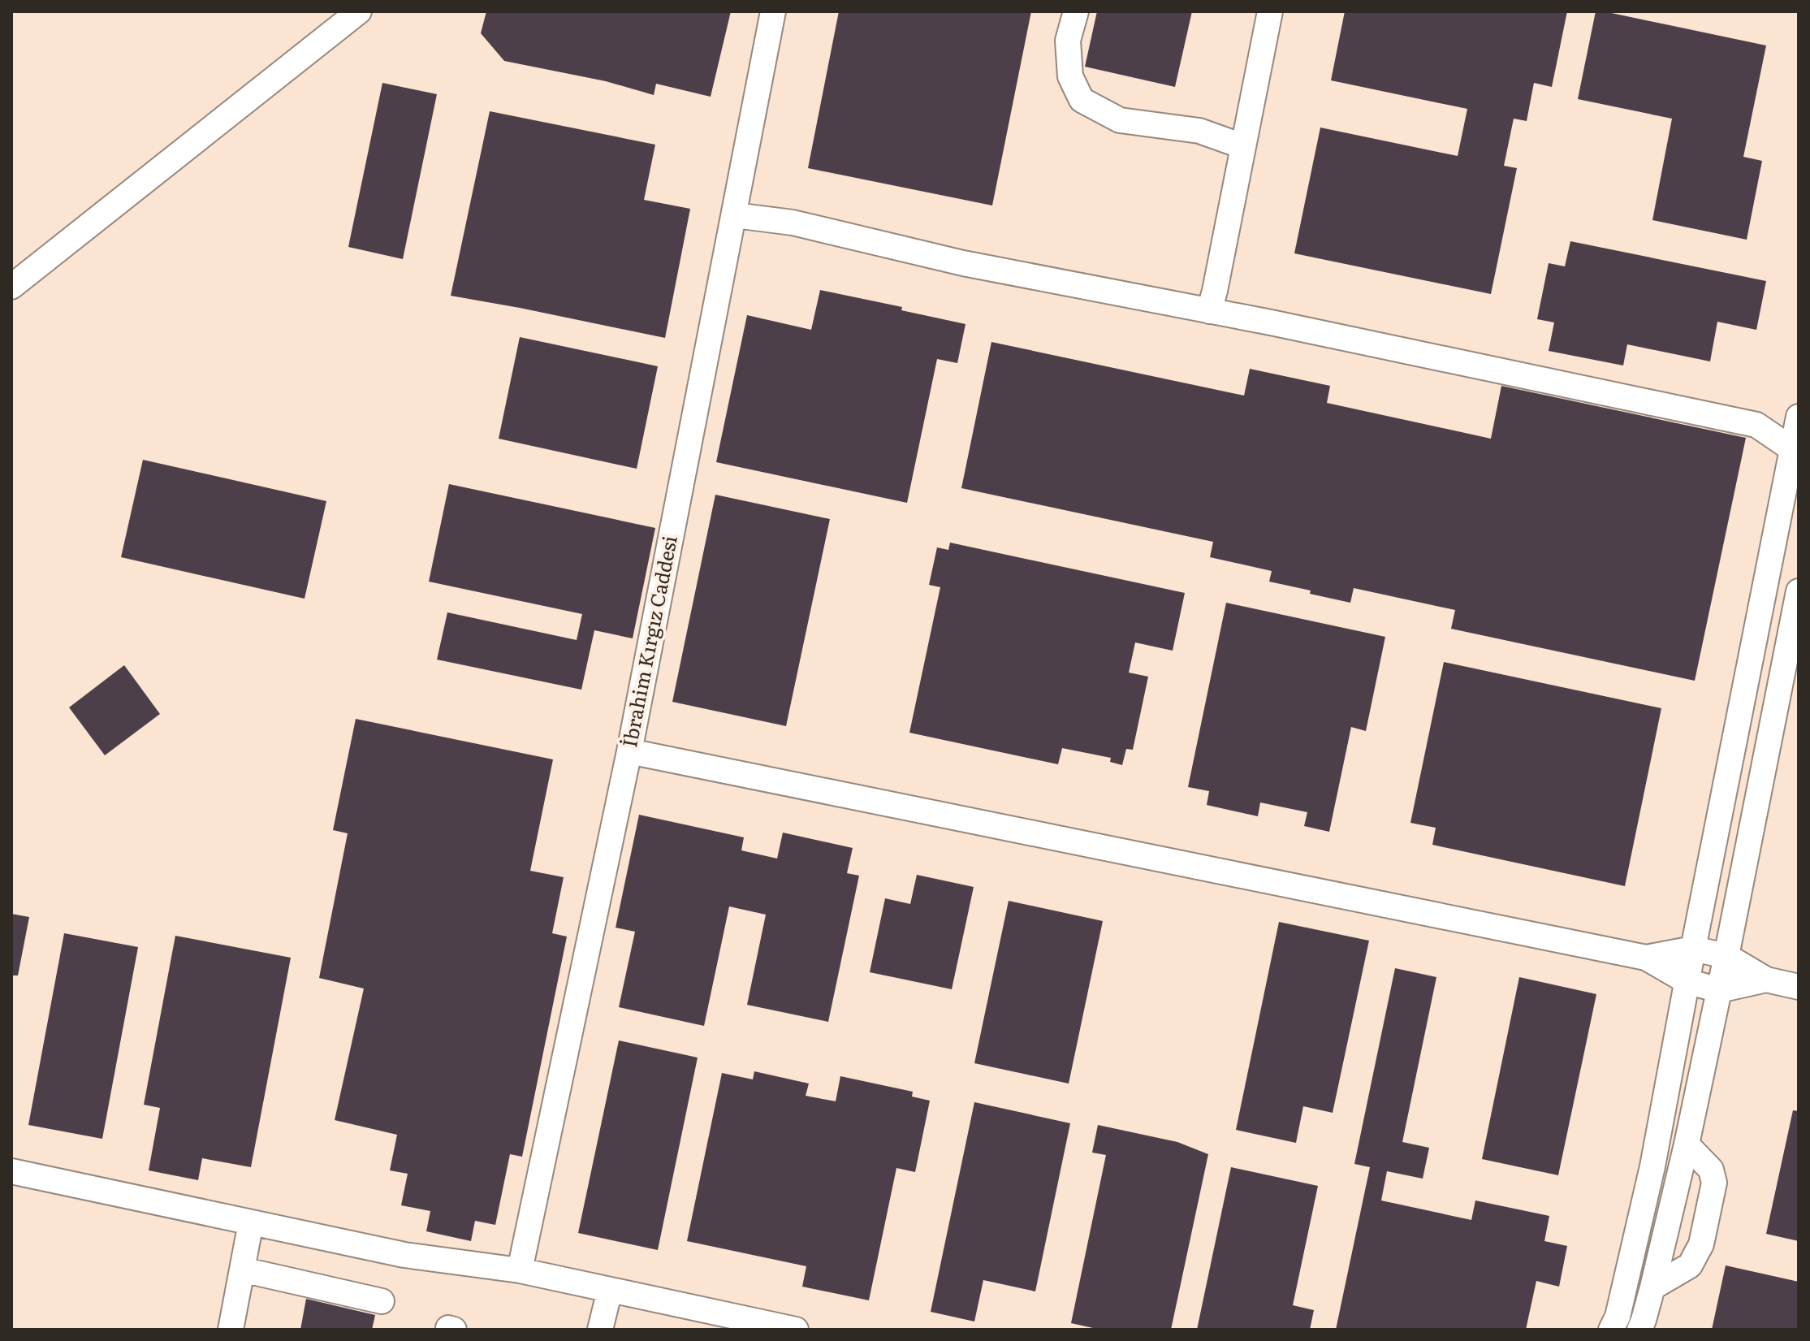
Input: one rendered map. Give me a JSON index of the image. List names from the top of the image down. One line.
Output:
{"streets":{"street":["İbrahim Kırgız Caddesi"]}}
